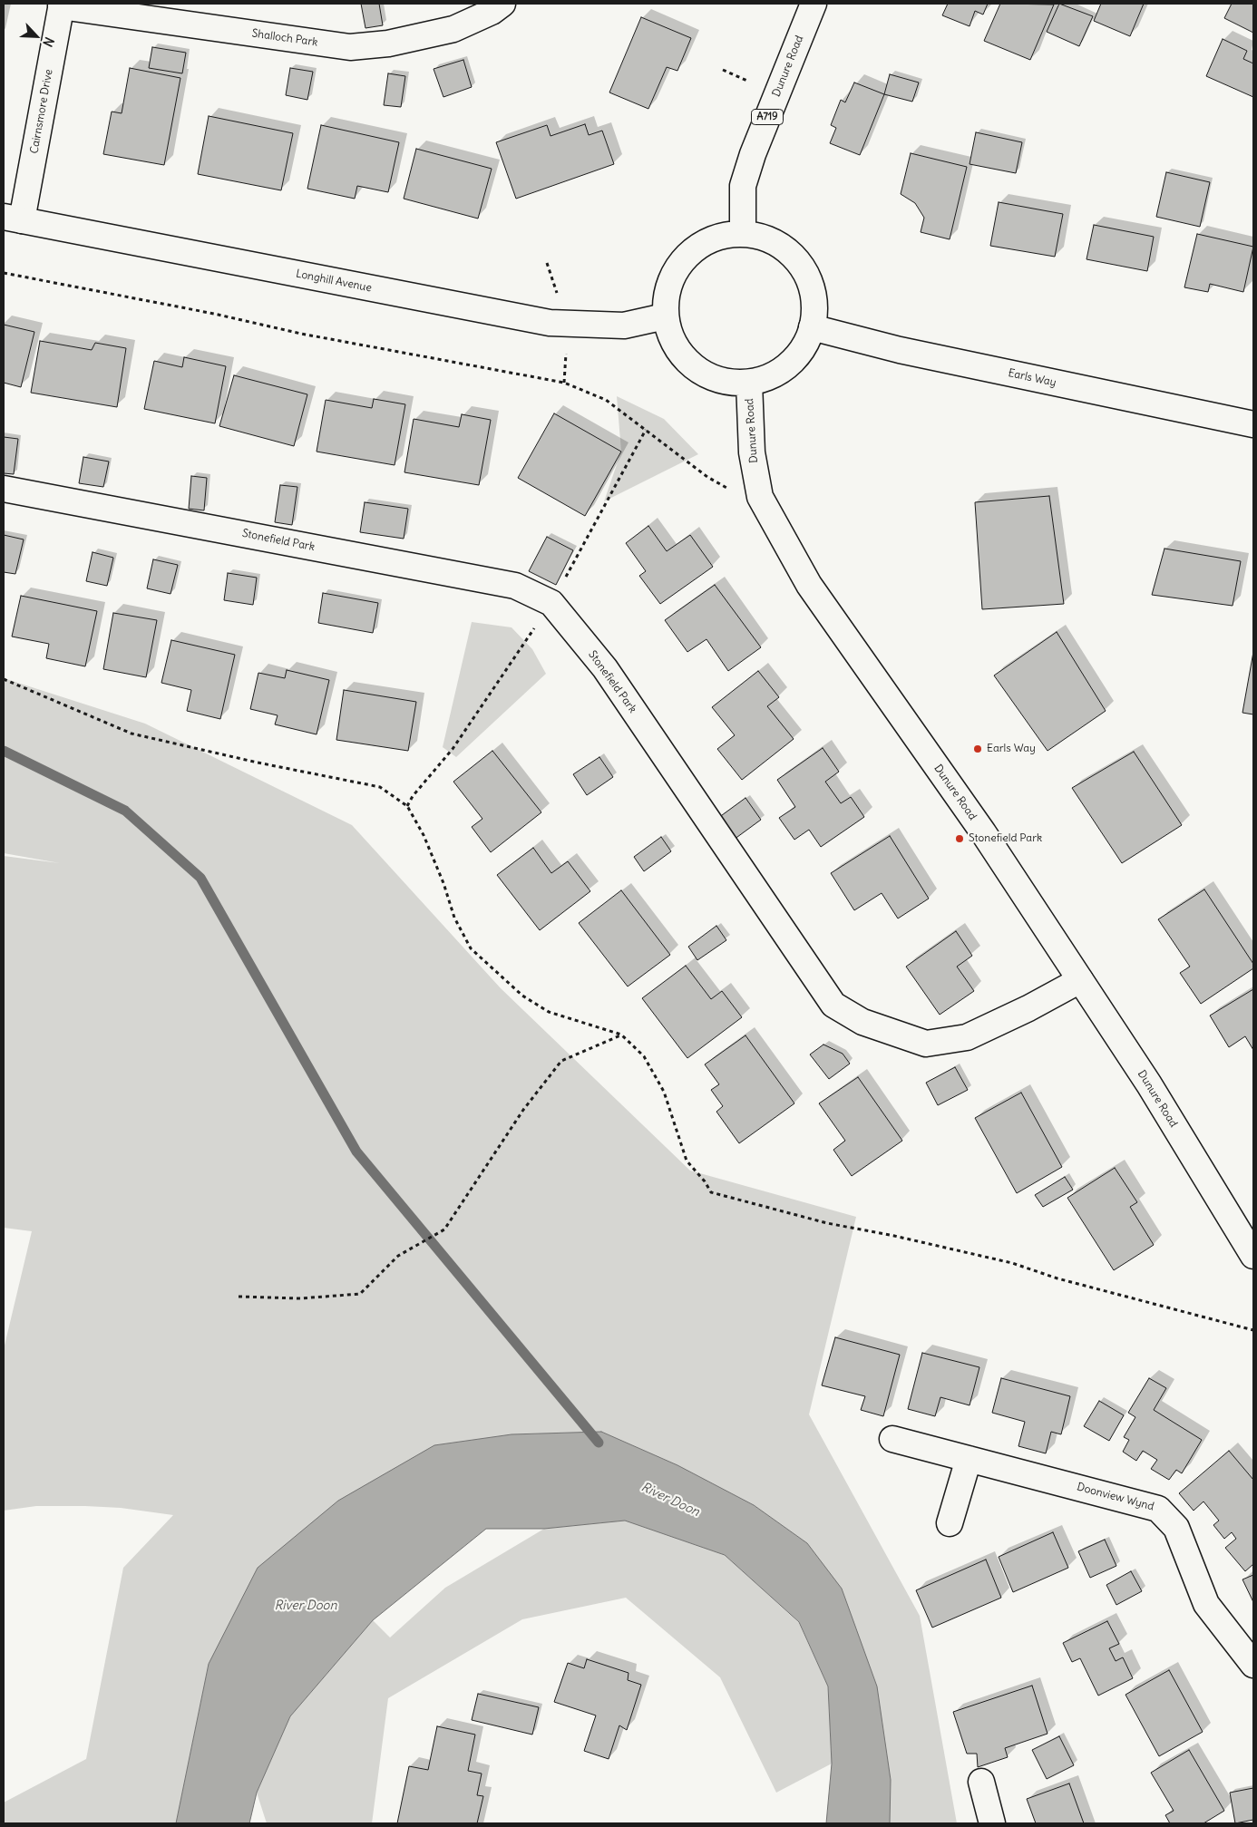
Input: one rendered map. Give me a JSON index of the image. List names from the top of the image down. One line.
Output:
{"streets":{"street":["Shalloch Park","Dunure Road","Cairnsmore Drive","A719","Longhill Avenue","Earls Way","Stonefield Park","Doonview Wynd"]},"crossings":[["Shalloch Park","Cairnsmore Drive"],["Dunure Road","Longhill Avenue"],["Dunure Road","Earls Way"],["Dunure Road","Stonefield Park"],["Cairnsmore Drive","Longhill Avenue"],["Longhill Avenue","Earls Way"]],"water":["River Doon"],"places":["Earls Way","Stonefield Park"],"north":"bottom right"}
